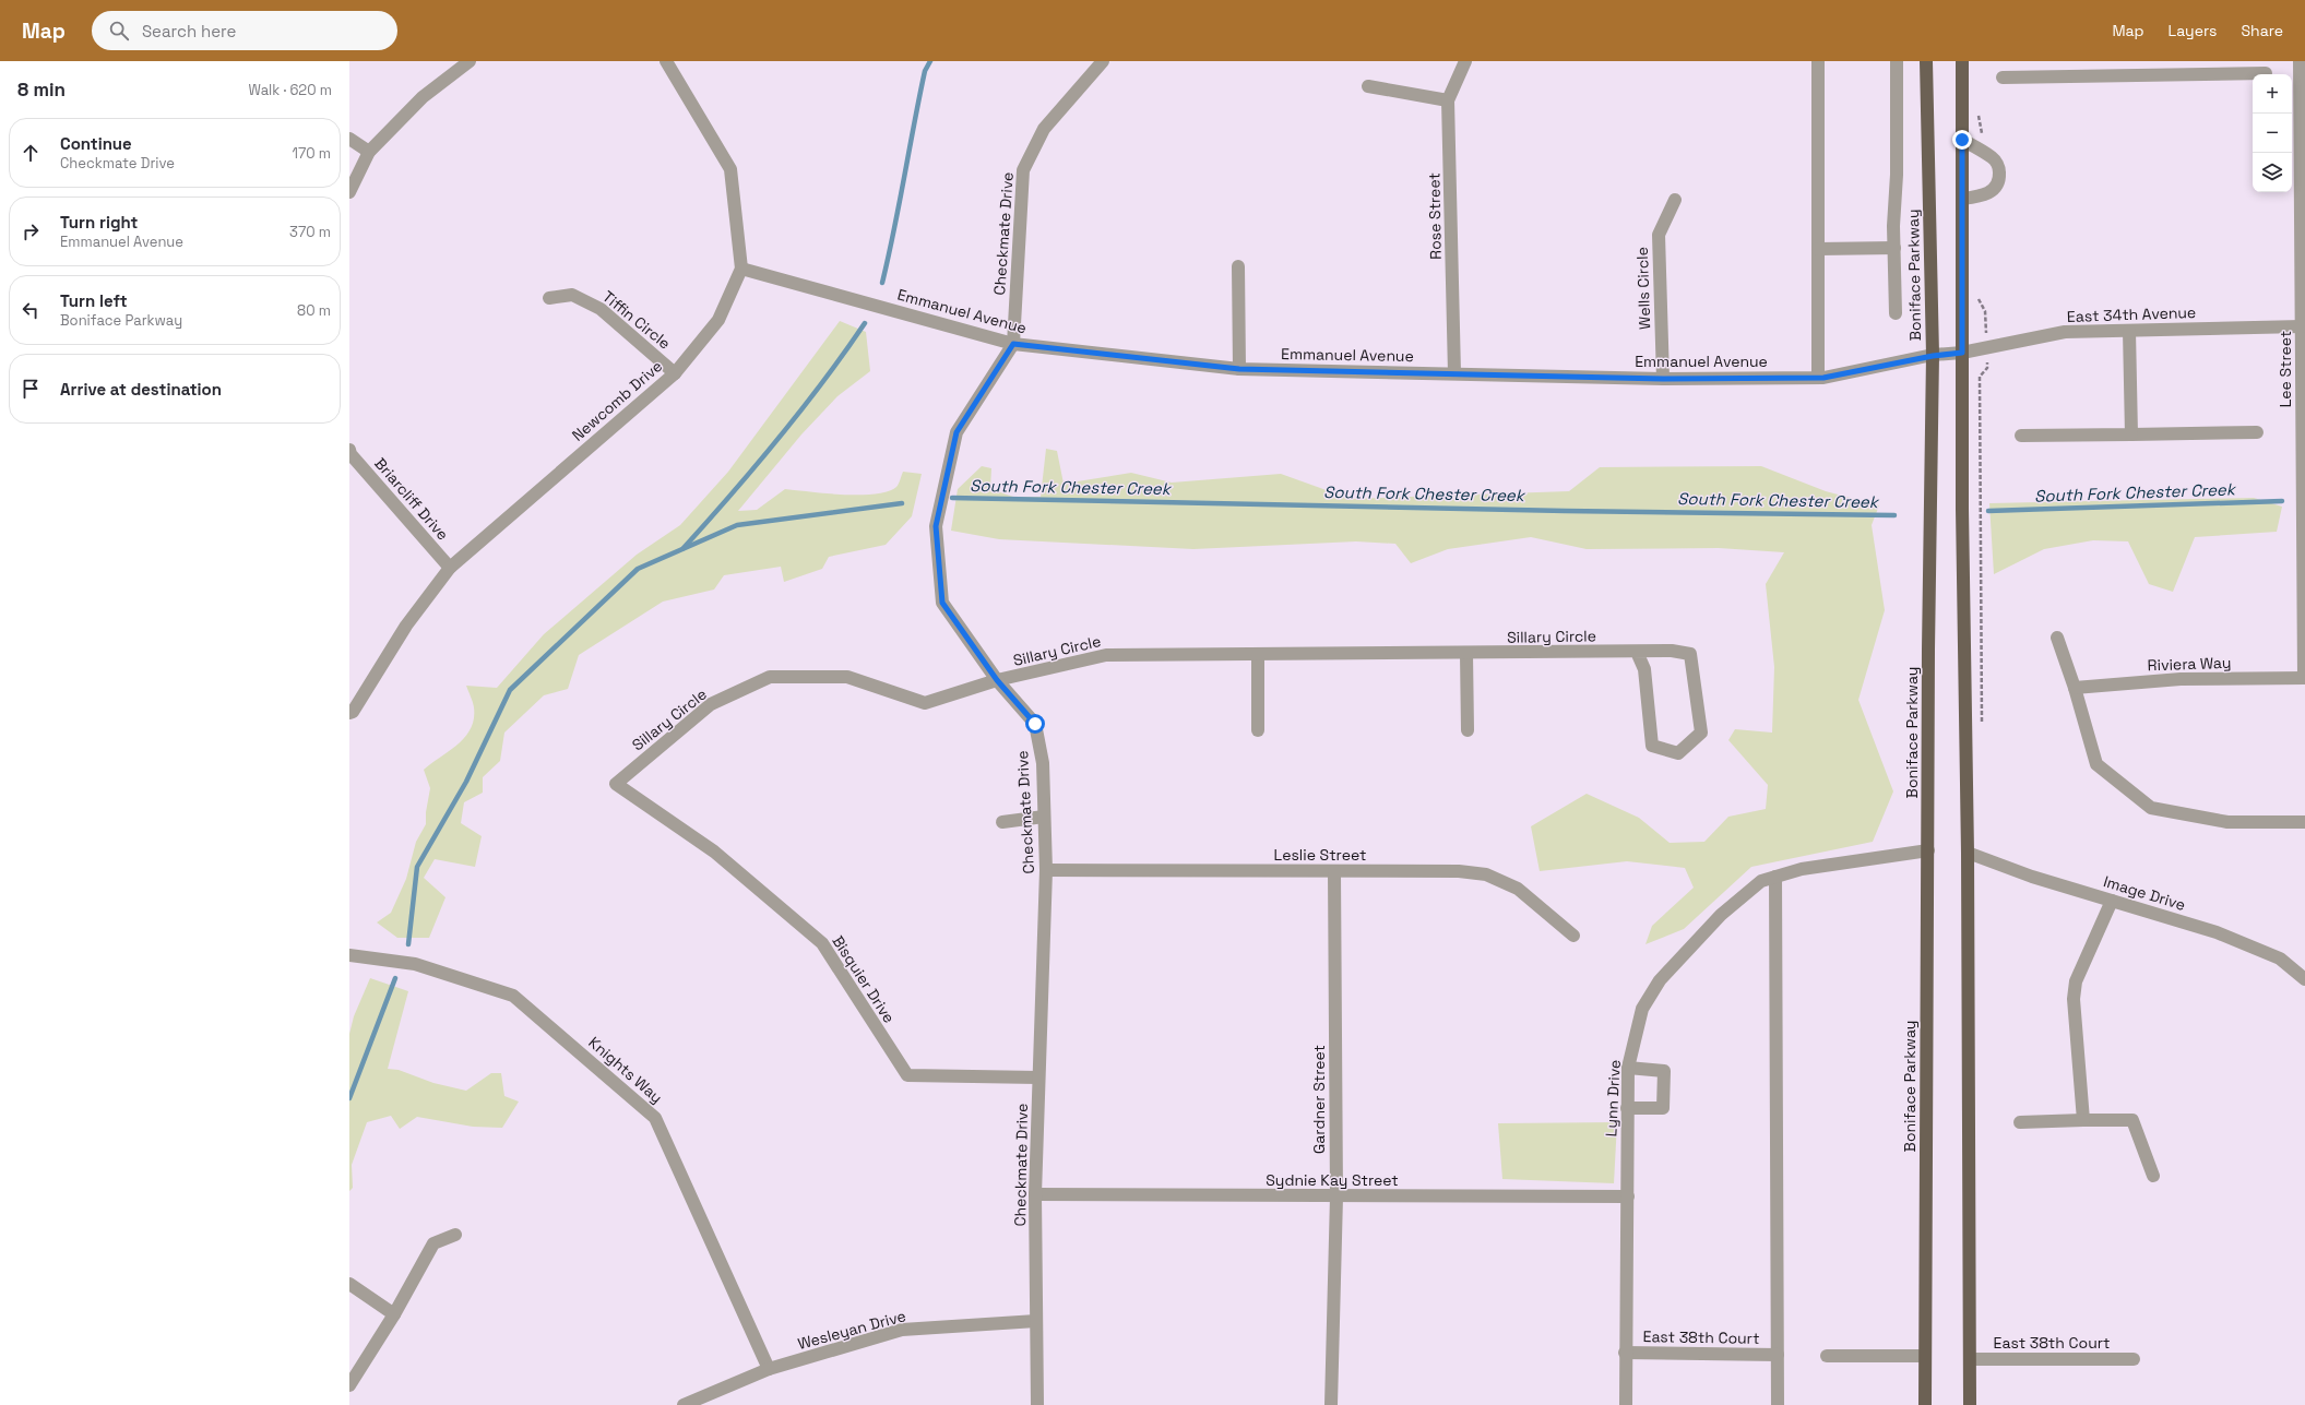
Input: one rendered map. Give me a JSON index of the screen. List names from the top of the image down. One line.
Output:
{"streets":{"main road":["Boniface Parkway"],"street":["Rose Street","Checkmate Drive","Wells Circle","Emmanuel Avenue","East 34th Avenue","Tiffin Circle","Lee Street","Newcomb Drive","Briarcliff Drive","Sillary Circle","Riviera Way","Leslie Street","Image Drive","Bisquier Drive","Knights Way","Lynn Drive","Gardner Street","Sydnie Kay Street","Wesleyan Drive","East 38th Court"]},"crossings":[["Rose Street","Emmanuel Avenue"],["Checkmate Drive","Emmanuel Avenue"],["Checkmate Drive","Sillary Circle"],["Checkmate Drive","Leslie Street"],["Checkmate Drive","Bisquier Drive"],["Checkmate Drive","Sydnie Kay Street"],["Checkmate Drive","Wesleyan Drive"],["Boniface Parkway","Emmanuel Avenue"],["Boniface Parkway","Lynn Drive"],["Wells Circle","Emmanuel Avenue"],["Emmanuel Avenue","East 34th Avenue"],["Emmanuel Avenue","Newcomb Drive"],["East 34th Avenue","Lee Street"],["Tiffin Circle","Newcomb Drive"],["Lee Street","Riviera Way"],["Newcomb Drive","Briarcliff Drive"],["Sillary Circle","Bisquier Drive"],["Leslie Street","Gardner Street"],["Knights Way","Wesleyan Drive"],["Lynn Drive","Sydnie Kay Street"],["Lynn Drive","East 38th Court"],["Gardner Street","Sydnie Kay Street"]],"water":["South Fork Chester Creek"],"page":{"header":"Map","search":"Search here","nav":["Map","Layers","Share"],"heading":["8 min","Walk · 620 m"],"map_buttons":["+","−"],"list":[["Continue","Checkmate Drive","170 m"],["Turn right","Emmanuel Avenue","370 m"],["Turn left","Boniface Parkway","80 m"],"Arrive at destination"]}}
